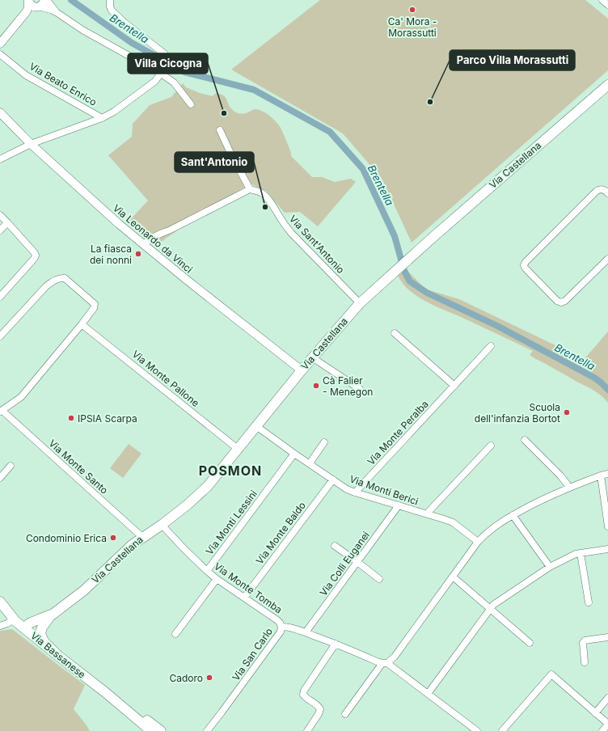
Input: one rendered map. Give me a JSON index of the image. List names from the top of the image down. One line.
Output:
{"streets":{"main road":["Via Castellana","Via Bassanese"],"street":["Via Beato Enrico","Via Leonardo da Vinci","Via Sant'Antonio","Via Monte Pallone","Via Monte Peralba","Via Monte Santo","Via Monti Berici","Via Monti Lessini","Via Monte Baldo","Via Colli Euganei","Via Monte Tomba","Via San Carlo"]},"crossings":[["Via Castellana","Via Leonardo da Vinci"],["Via Castellana","Via Sant'Antonio"],["Via Castellana","Via Monte Pallone"],["Via Castellana","Via Monte Santo"],["Via Castellana","Via Monti Berici"],["Via Castellana","Via Monte Tomba"],["Via Castellana","Via Bassanese"],["Via Monte Peralba","Via Monti Berici"],["Via Monti Berici","Via Monti Lessini"],["Via Monti Berici","Via Monte Baldo"],["Via Monti Berici","Via Colli Euganei"],["Via Monti Lessini","Via Monte Tomba"],["Via Monte Baldo","Via Monte Tomba"],["Via Colli Euganei","Via San Carlo"],["Via Monte Tomba","Via San Carlo"]],"districts":["POSMON"],"water":["Brentella"],"places":["Ca' Mora - Morassutti","Parco Villa Morassutti","Villa Cicogna","Sant'Antonio","La fiasca dei nonni","Cà Falier - Menegon","Scuola dell'infanzia Bortot","IPSIA Scarpa","Condominio Erica","Cadoro"]}
